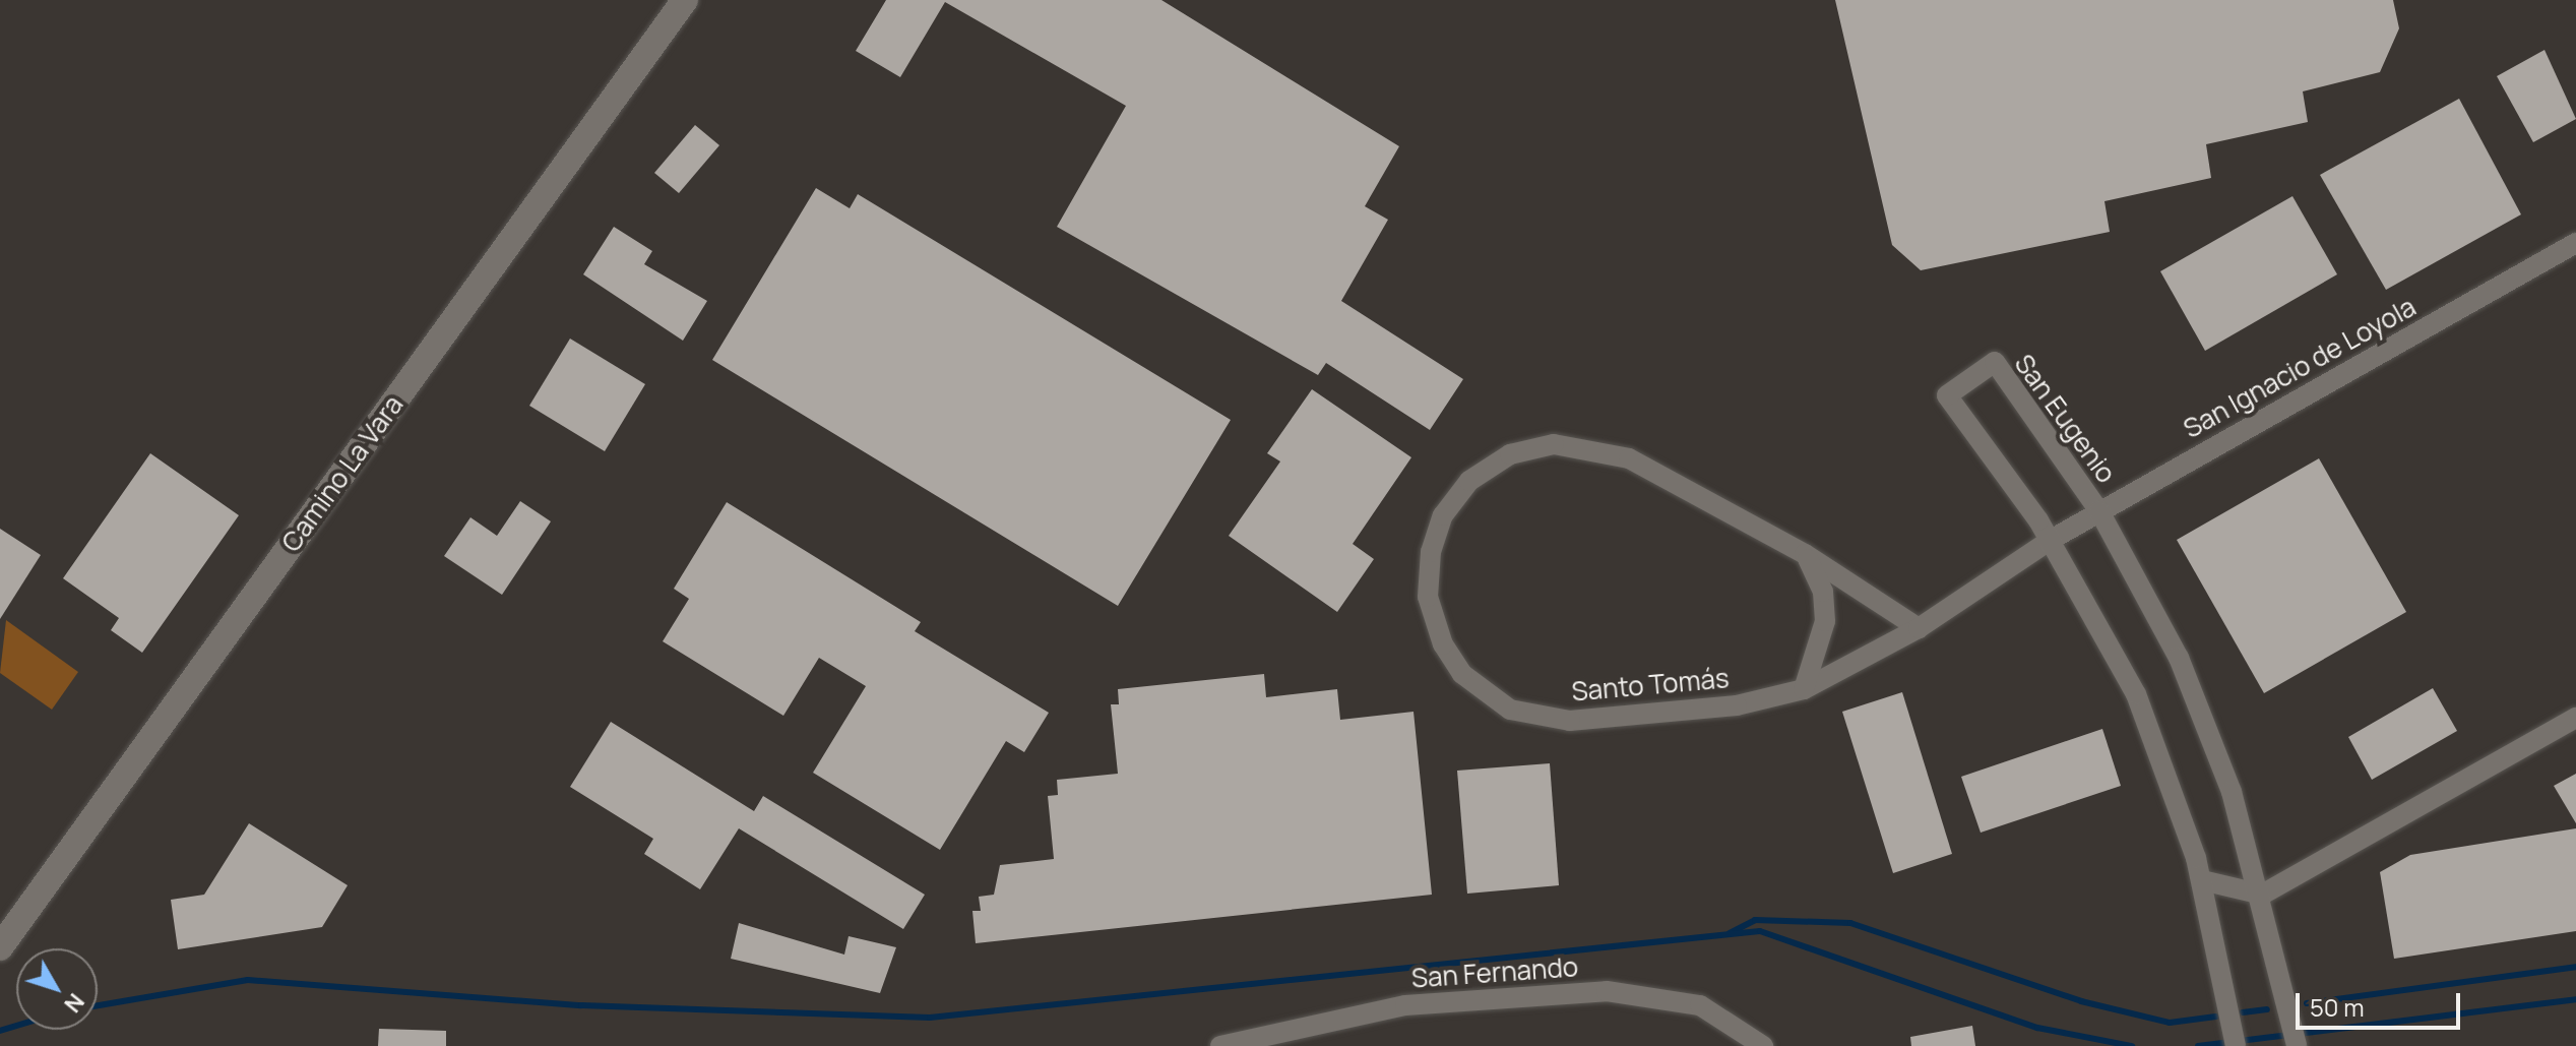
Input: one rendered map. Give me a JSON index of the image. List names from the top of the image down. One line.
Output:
{"streets":{"street":["San Ignacio de Loyola","San Eugenio","Camino La Vara","Santo Tomás","San Fernando"]},"crossings":[["San Ignacio de Loyola","San Eugenio"],["San Ignacio de Loyola","Santo Tomás"],["San Eugenio","Santo Tomás"]],"scale_bar":"50 m","north":"bottom right"}
